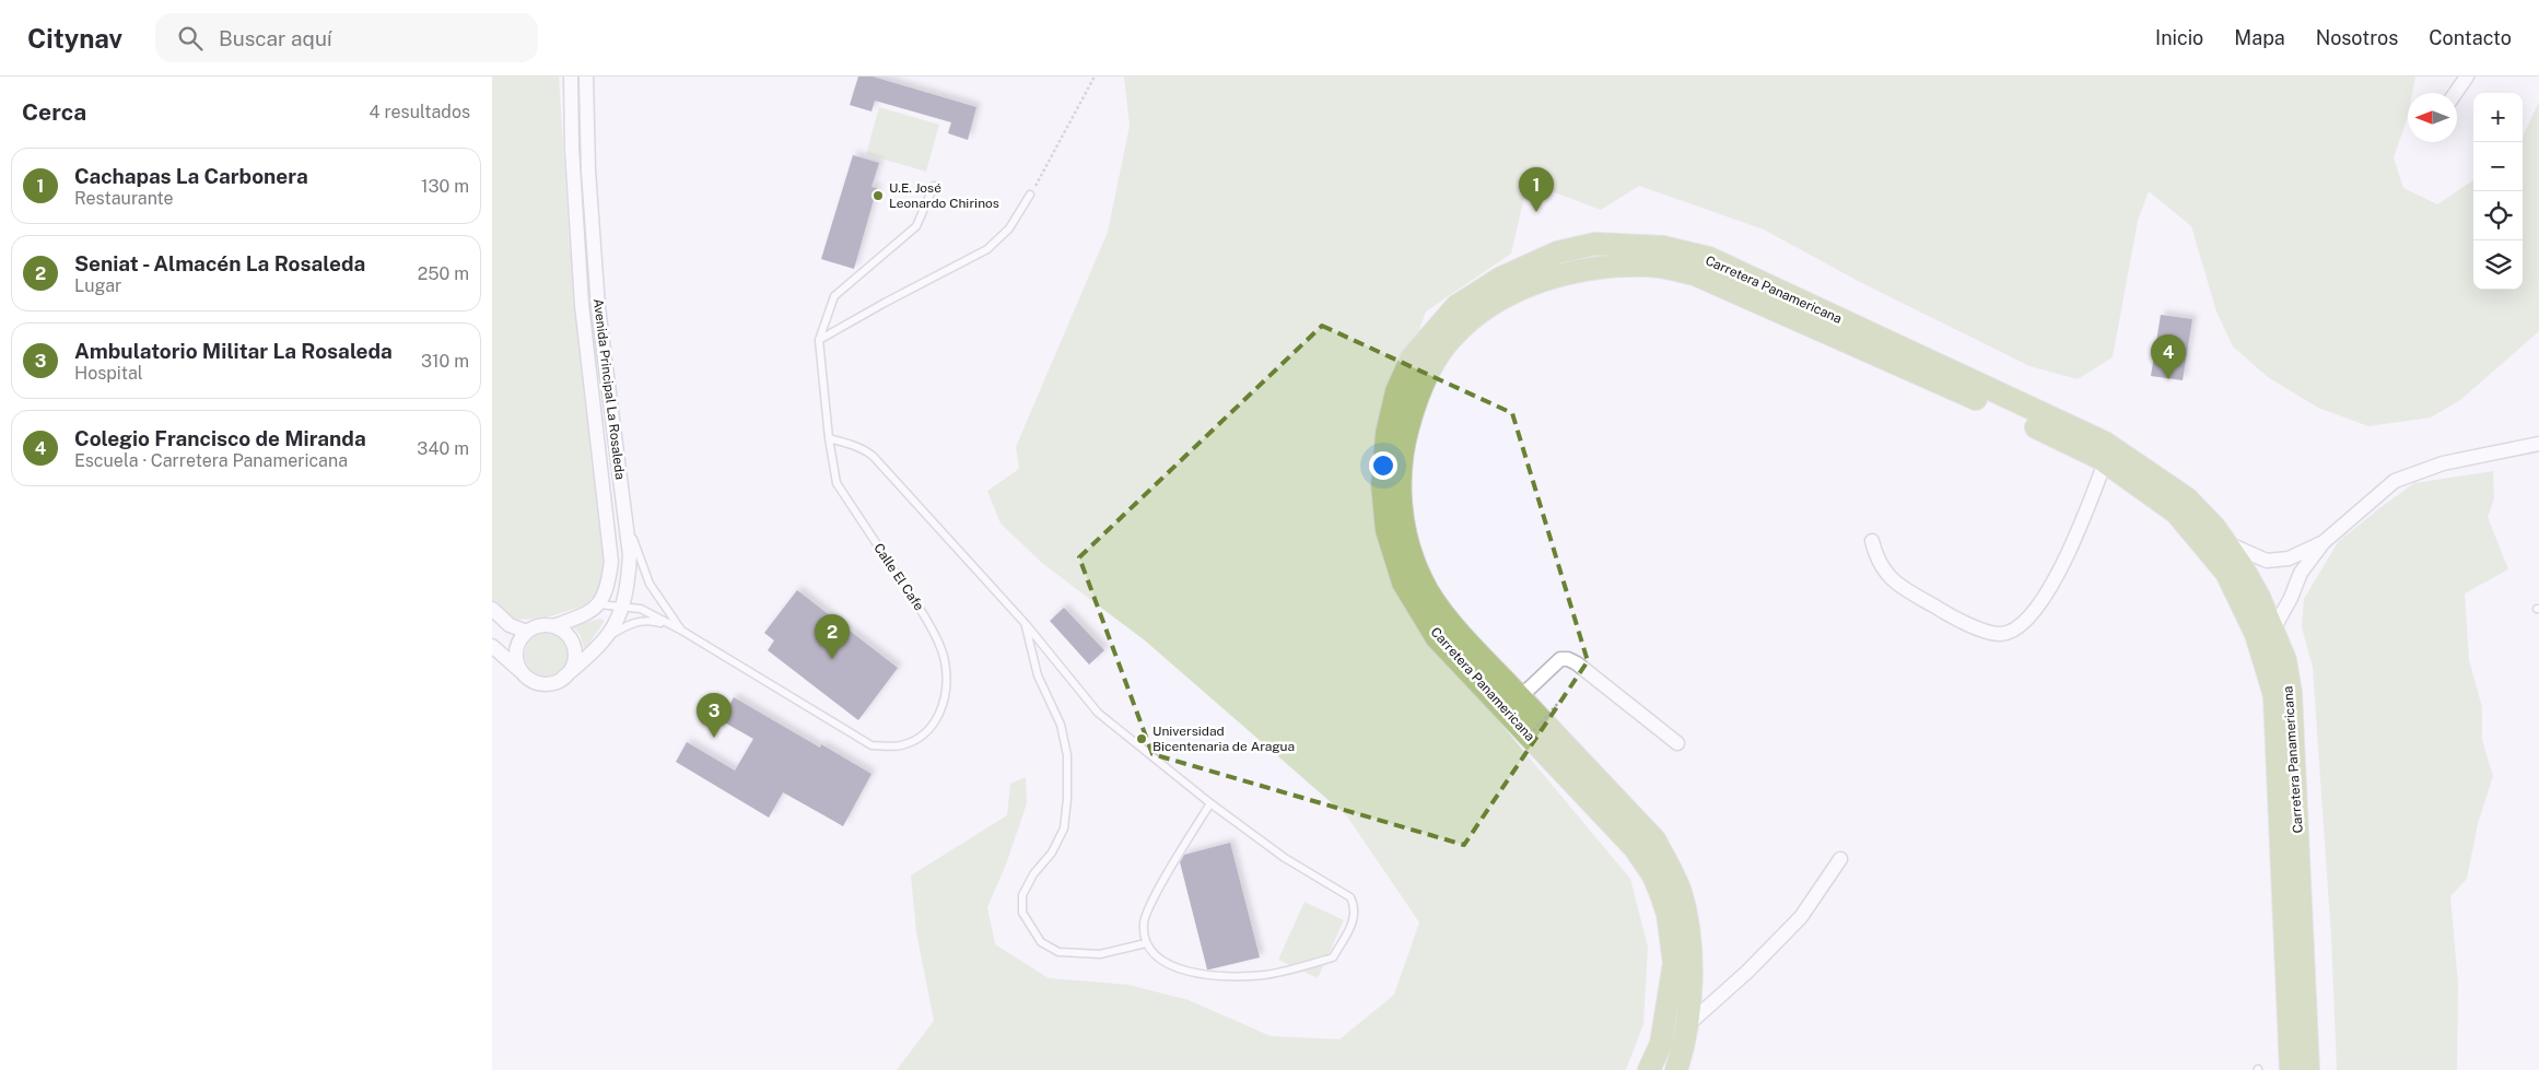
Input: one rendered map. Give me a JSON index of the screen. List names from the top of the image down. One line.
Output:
{"streets":{"main road":["Carretera Panamericana"],"street":["Avenida Principal La Rosaleda"],"lane":["Calle El Cafe"]},"places":["U.E. José Leonardo Chirinos","Universidad Bicentenaria de Aragua"],"north":"left","page":{"header":"Citynav","search":"Buscar aquí","nav":["Inicio","Mapa","Nosotros","Contacto"],"heading":["Cerca","4 resultados"],"map_buttons":["+","−"],"list":[{"mark":"1","name":"Cachapas La Carbonera","note":"Restaurante","value":"130 m"},{"mark":"2","name":"Seniat - Almacén La Rosaleda","note":"Lugar","value":"250 m"},{"mark":"3","name":"Ambulatorio Militar La Rosaleda","note":"Hospital","value":"310 m"},{"mark":"4","name":"Colegio Francisco de Miranda","note":"Escuela · Carretera Panamericana","value":"340 m"}],"pins":["1","4","2","3"]}}
